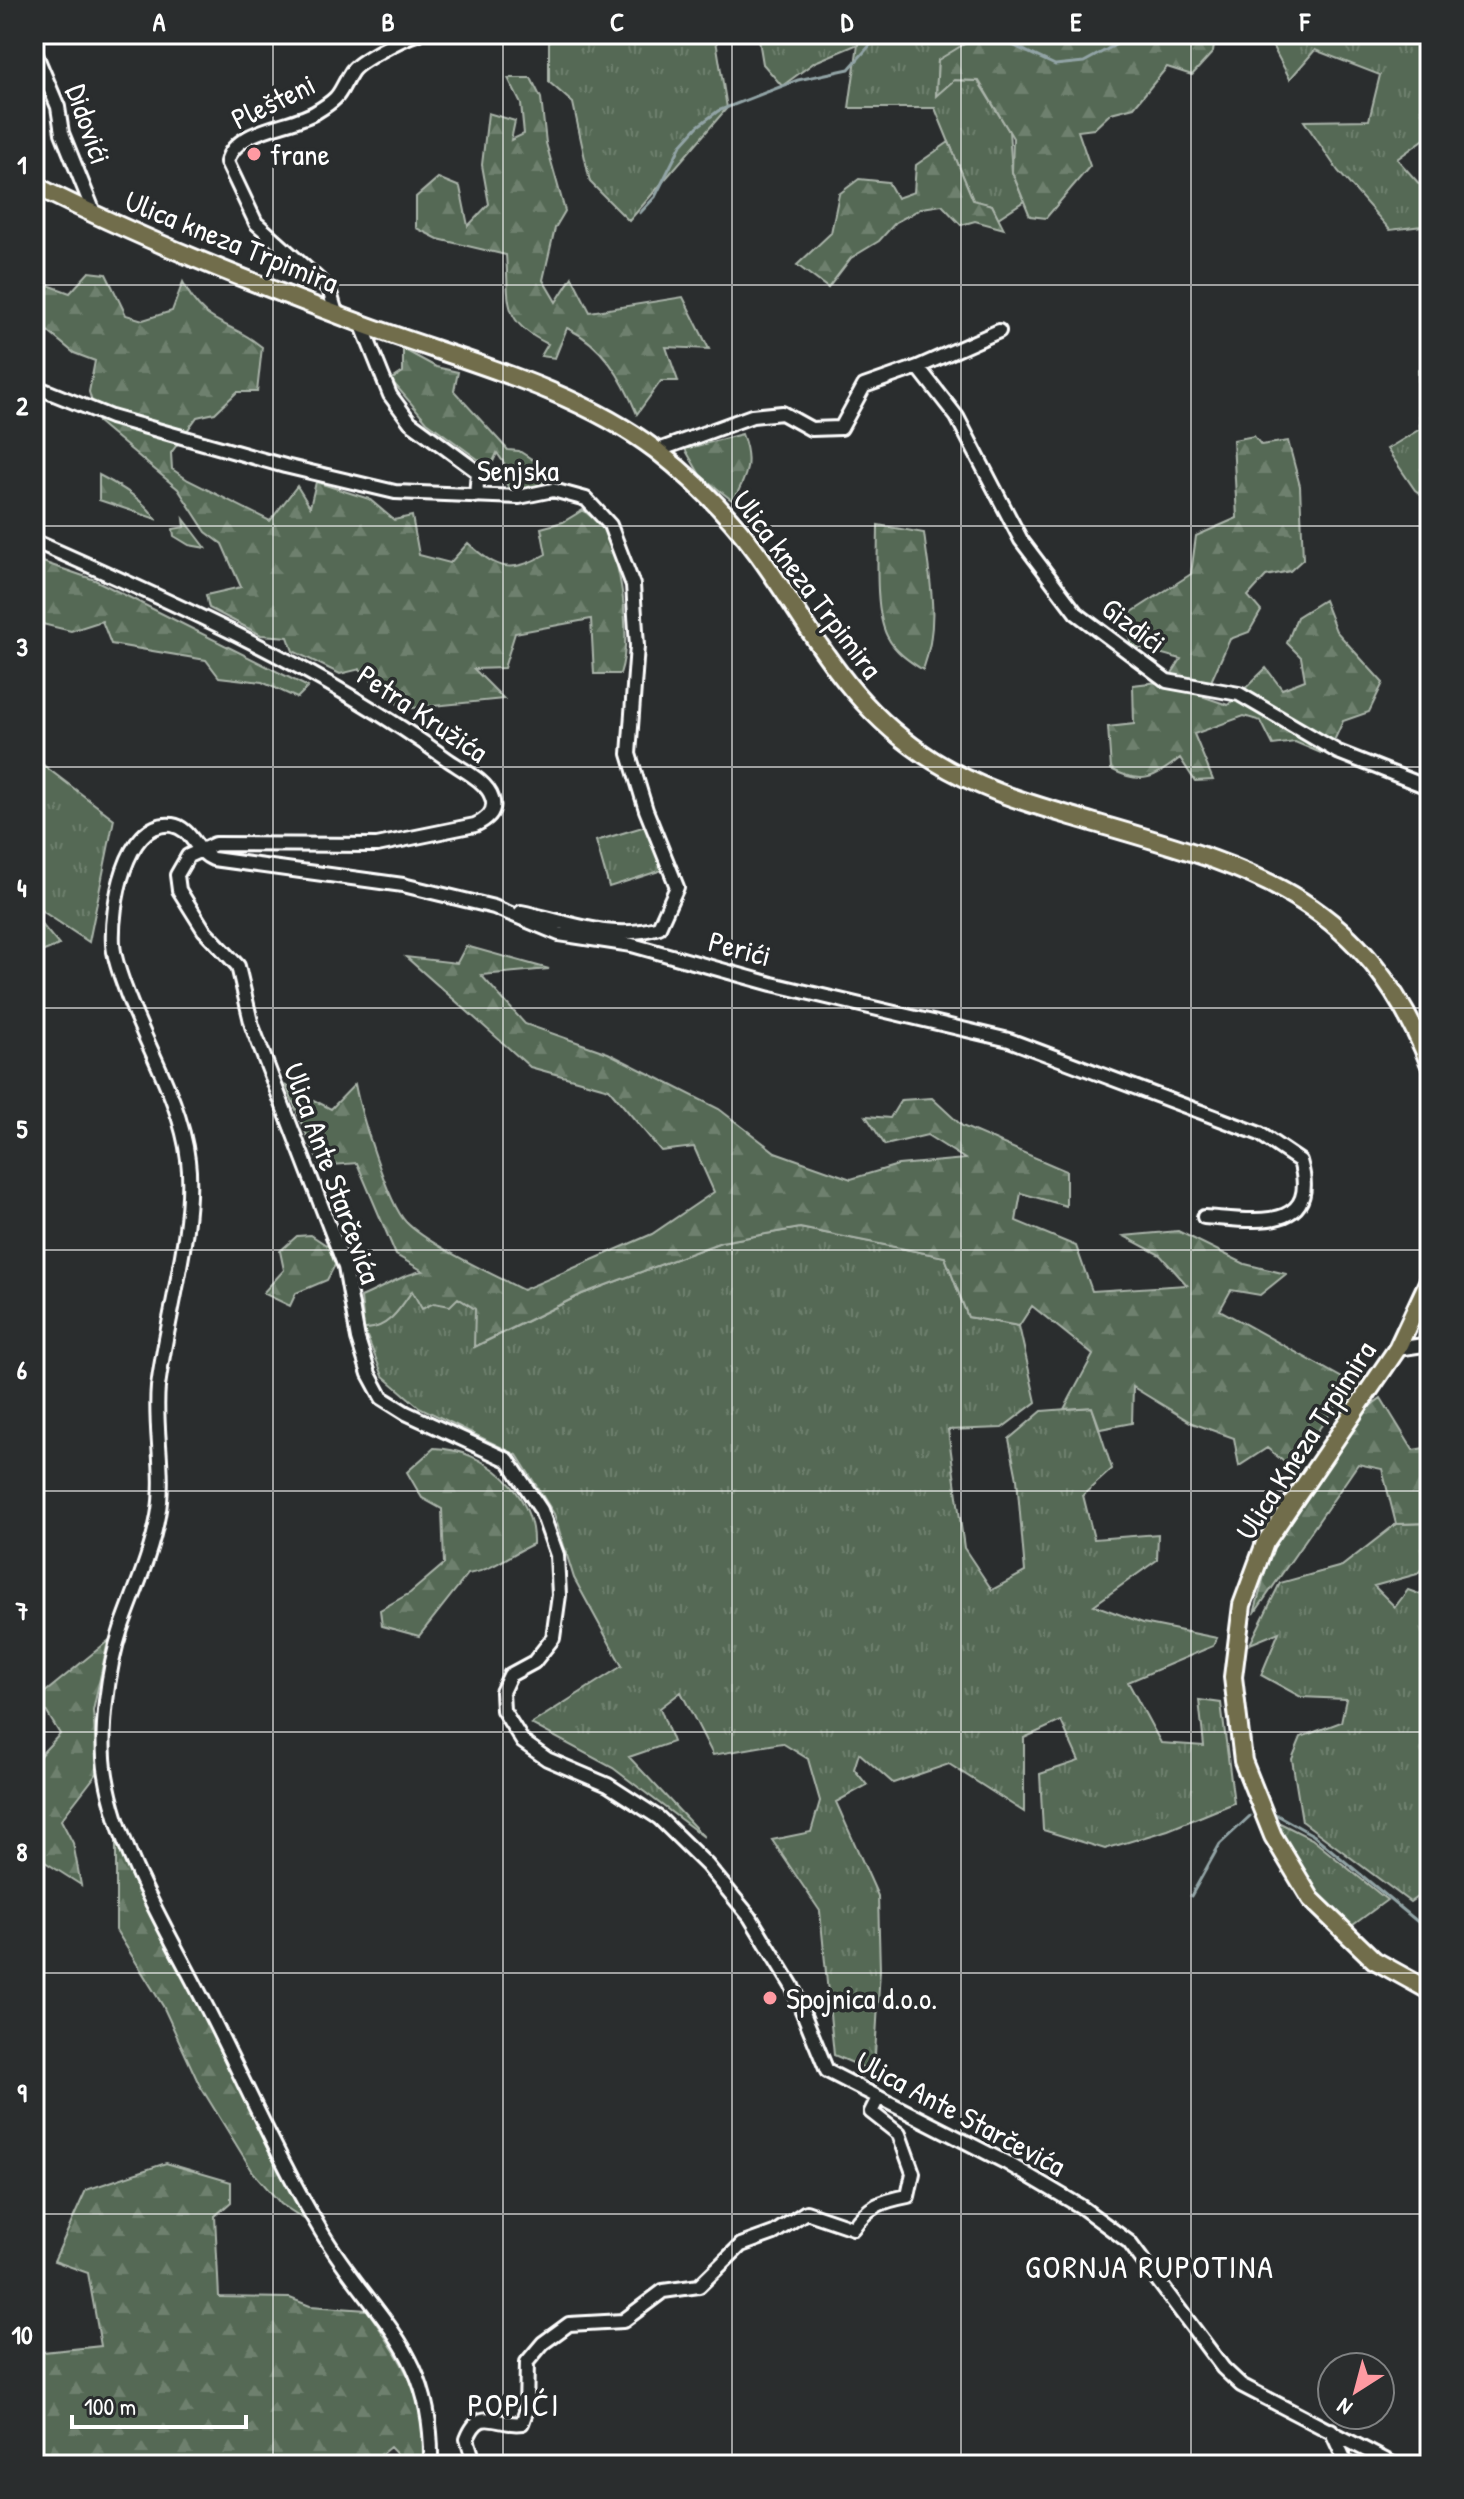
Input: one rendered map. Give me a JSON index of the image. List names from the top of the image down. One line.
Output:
{"streets":{"main road":["Ulica kneza Trpimira","Ulica Kneza Trpimira"],"street":["Plešteni","Didovići","Senjska","Gizdići","Petra Kružića","Perići","Ulica Ante Starčevića"]},"crossings":[["Plešteni","Ulica kneza Trpimira"],["Didovići","Ulica kneza Trpimira"],["Senjska","Perići"],["Petra Kružića","Perići"],["Petra Kružića","Ulica Ante Starčevića"],["Perići","Ulica Ante Starčevića"]],"districts":["GORNJA RUPOTINA","POPIĆI"],"places":["frane","Spojnica d.o.o."],"scale_bar":"100 m","north":"bottom left","grid":{"columns":["A","B","C","D","E","F"],"rows":["1","2","3","4","5","6","7","8","9","10"]}}
